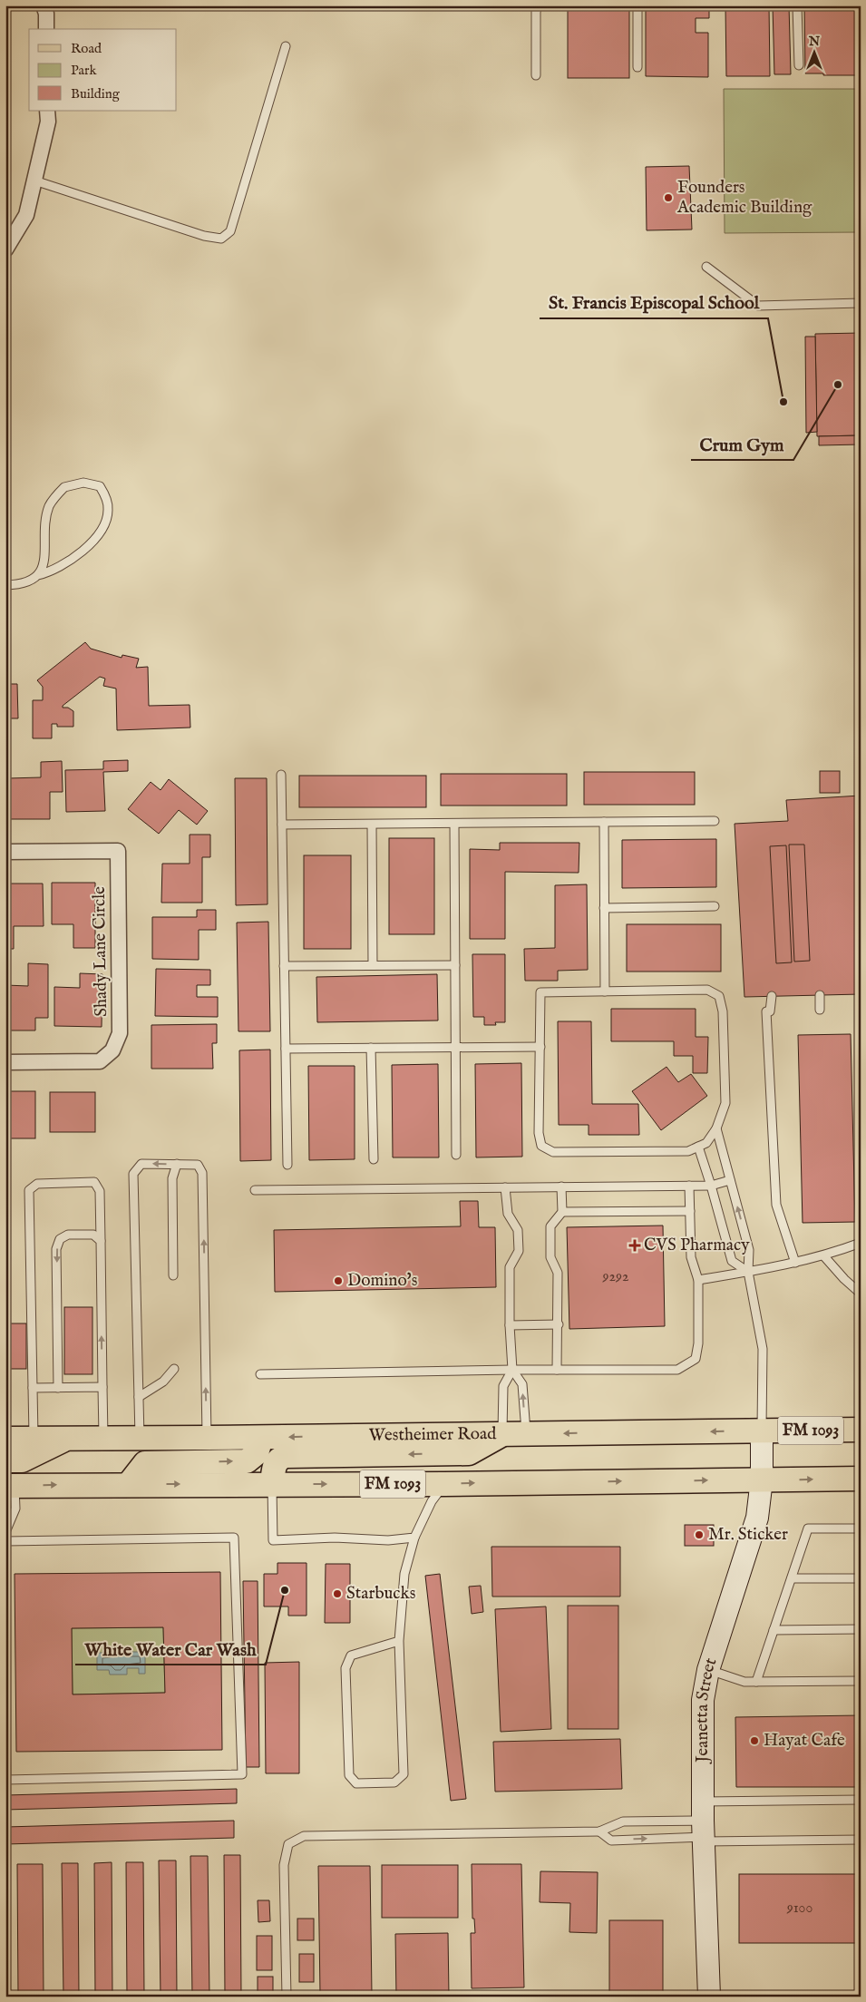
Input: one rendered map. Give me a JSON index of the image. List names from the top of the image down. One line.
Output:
{"streets":{"main road":["FM 1093","Westheimer Road"],"street":["Shady Lane Circle","Jeanetta Street"]},"crossings":[["FM 1093","Jeanetta Street"],["Westheimer Road","Jeanetta Street"]],"places":{"other":["Founders Academic Building","Crum Gym","St. Francis Episcopal School","Domino's","Mr. Sticker","White Water Car Wash","Starbucks","Hayat Cafe"],"health":["CVS Pharmacy"]},"house_numbers":["9292","9100"],"legend":["Road","Park","Building"],"north":"top"}
